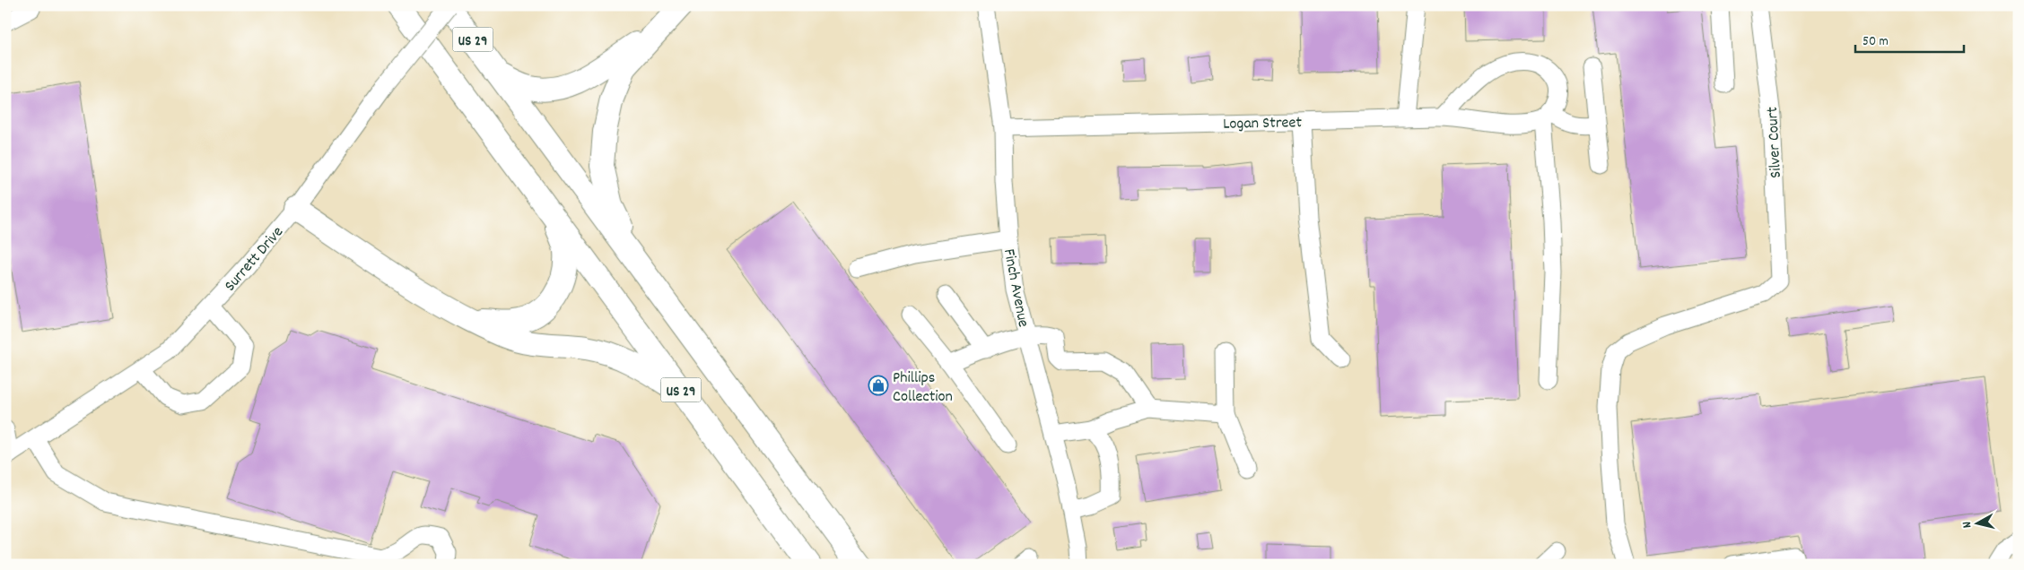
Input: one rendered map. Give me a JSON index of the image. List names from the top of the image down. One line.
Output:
{"streets":{"highway":["US 29"],"street":["Logan Street","Silver Court","Surrett Drive","Finch Avenue"]},"crossings":[["US 29","Surrett Drive"],["Logan Street","Finch Avenue"]],"places":{"shop":["Phillips Collection"]},"scale_bar":"50 m","north":"left"}
